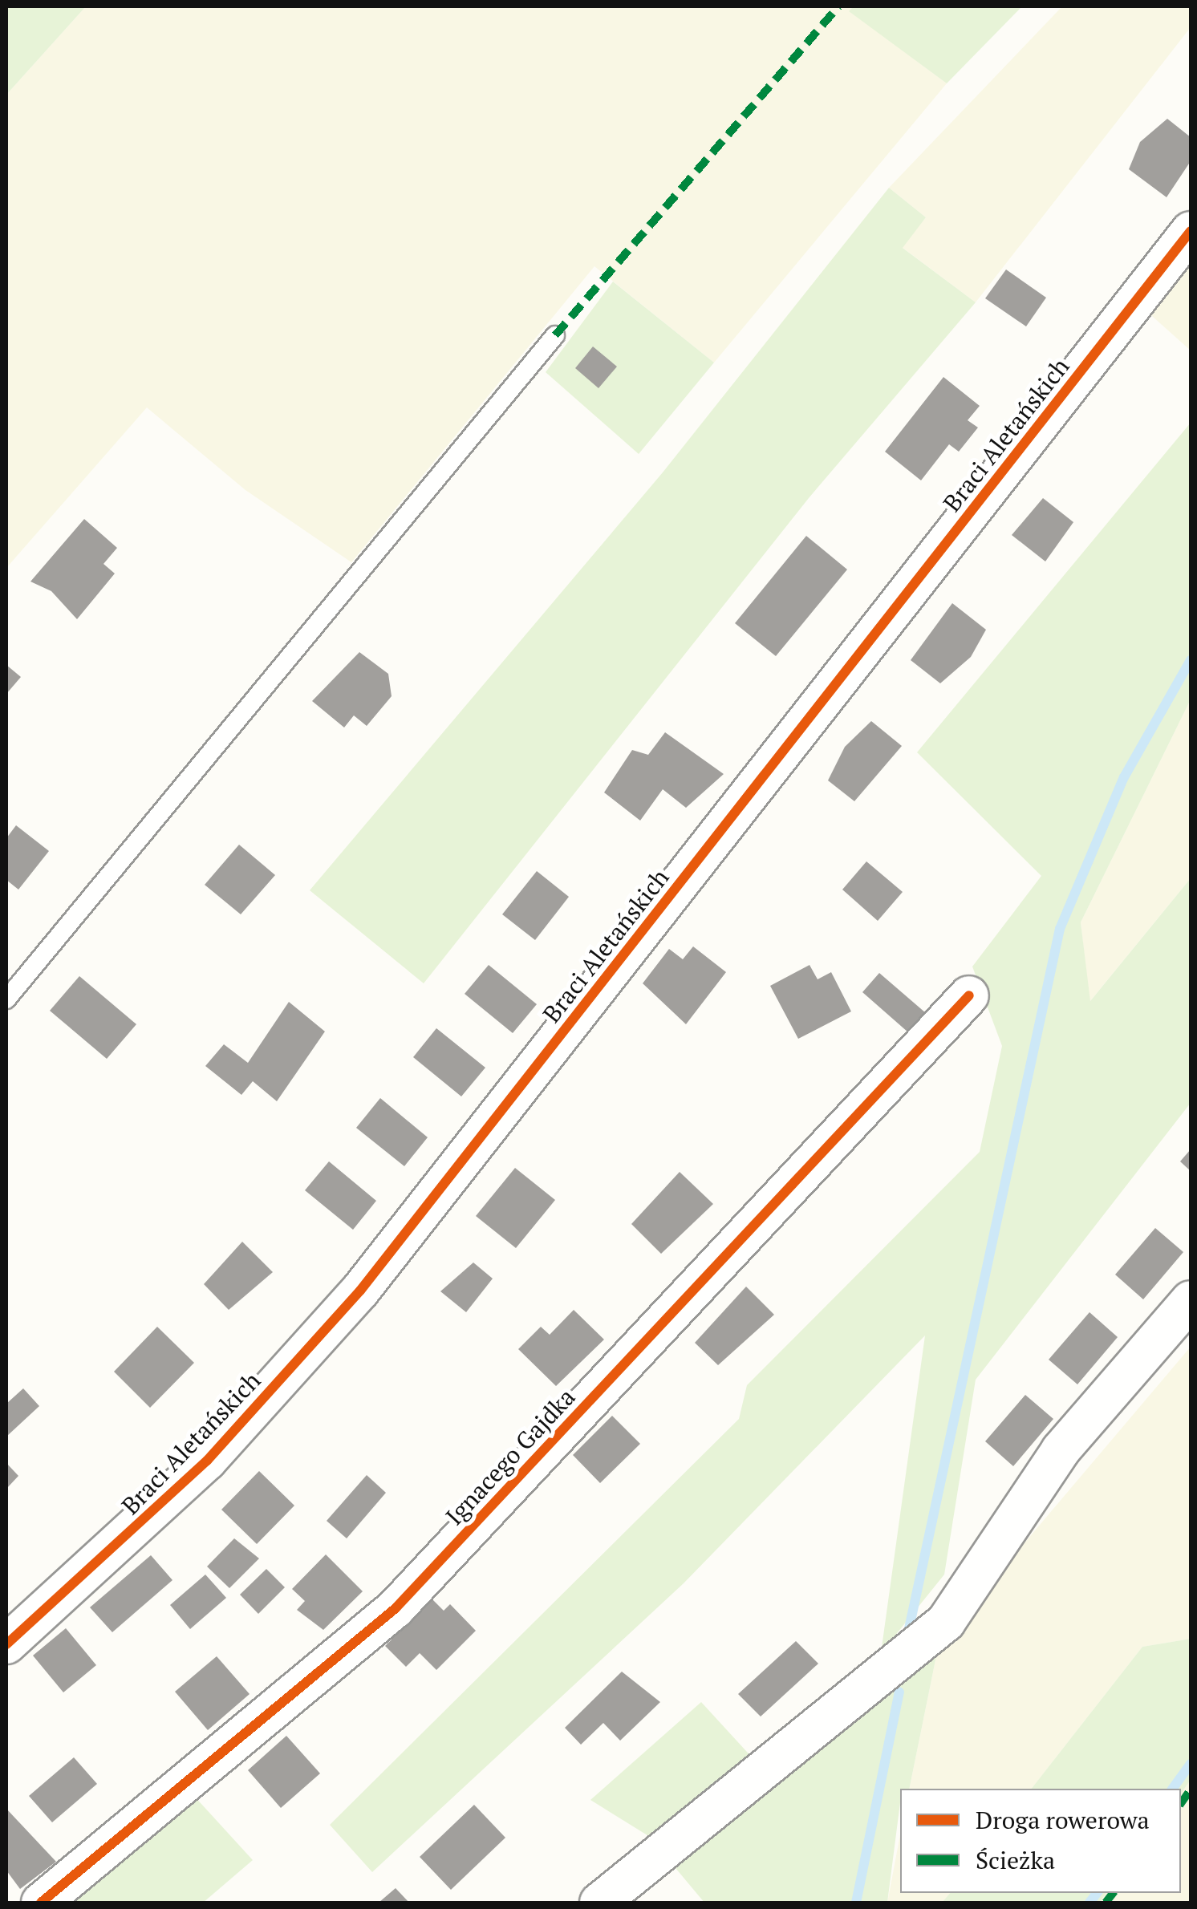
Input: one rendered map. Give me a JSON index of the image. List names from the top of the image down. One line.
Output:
{"streets":{"street":["Braci Aletańskich","Ignacego Gajdka"]},"legend":["Droga rowerowa","Ścieżka"]}
